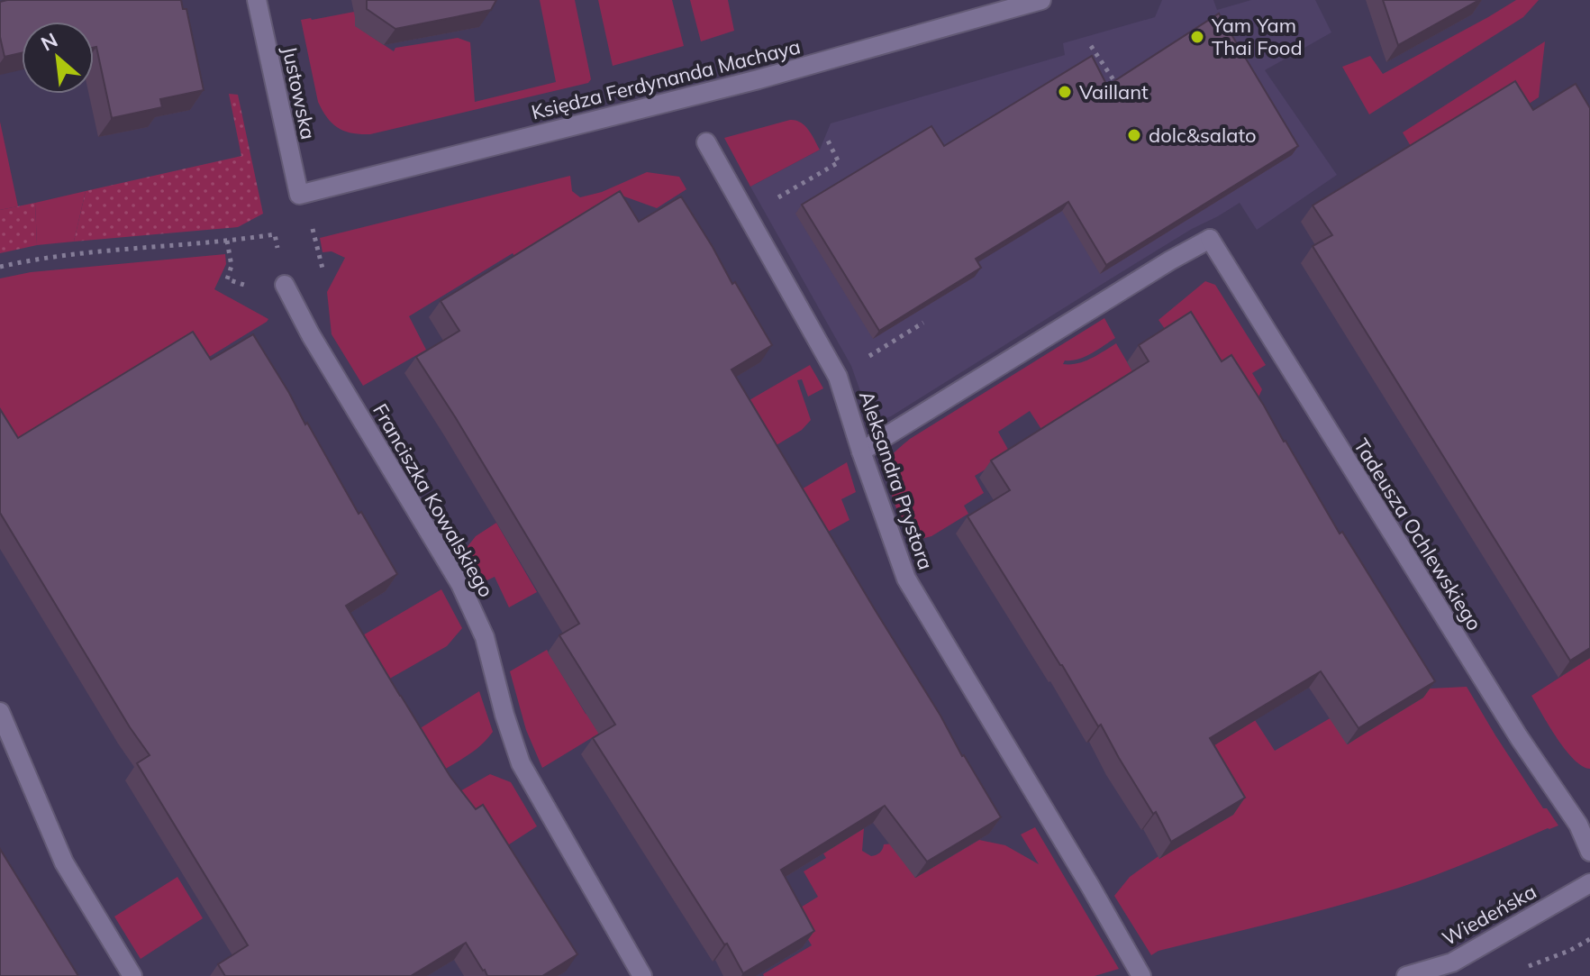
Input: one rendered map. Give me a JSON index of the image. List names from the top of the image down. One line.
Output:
{"streets":{"street":["Księdza Ferdynanda Machaya","Justowska","Aleksandra Prystora","Franciszka Kowalskiego","Tadeusza Ochlewskiego","Wiedeńska"]},"crossings":[["Księdza Ferdynanda Machaya","Justowska"],["Aleksandra Prystora","Tadeusza Ochlewskiego"]],"places":["Yam Yam Thai Food","Vaillant","dolc&salato"],"north":"top left"}
